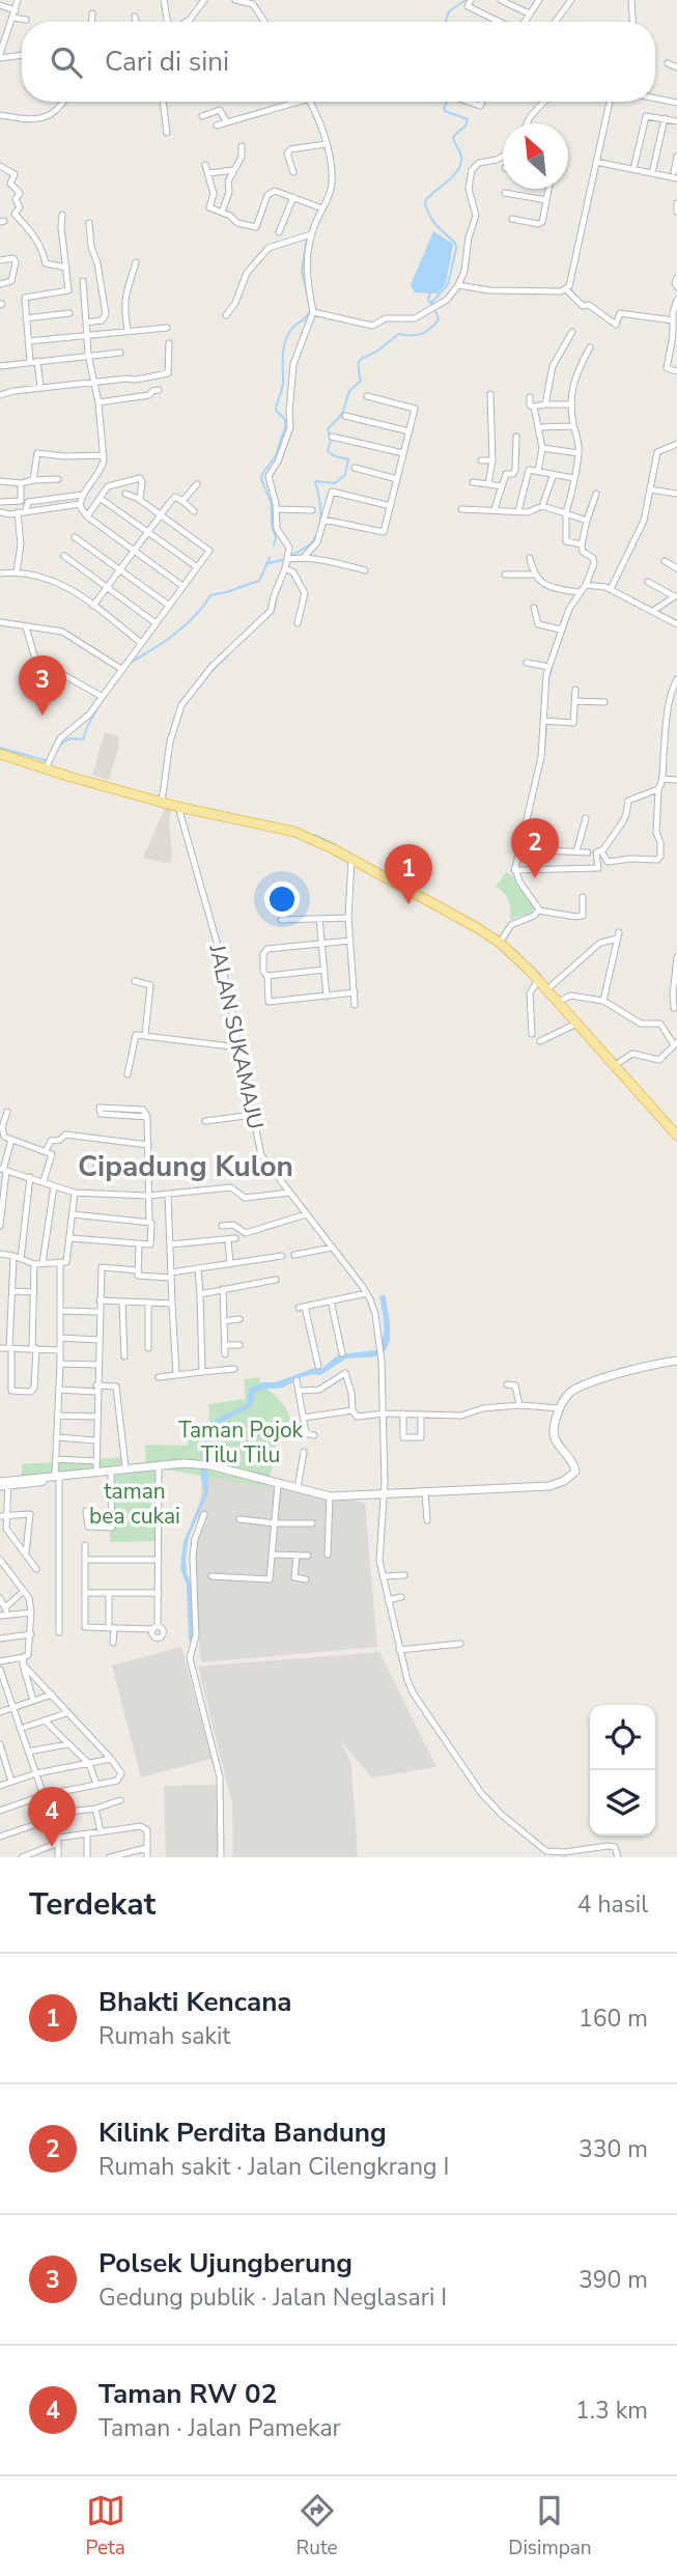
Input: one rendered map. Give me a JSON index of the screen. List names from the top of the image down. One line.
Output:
{"streets":{"street":["JALAN SUKAMAJU"]},"districts":["Cipadung Kulon"],"parks":["Taman Pojok Tilu Tilu","taman bea cukai"],"north":"top left","page":{"search":"Cari di sini","pins":["3","2","1","4"],"heading":["Terdekat","4 hasil"],"list":[{"mark":"1","name":"Bhakti Kencana","note":"Rumah sakit","value":"160 m"},{"mark":"2","name":"Kilink Perdita Bandung","note":"Rumah sakit · Jalan Cilengkrang I","value":"330 m"},{"mark":"3","name":"Polsek Ujungberung","note":"Gedung publik · Jalan Neglasari I","value":"390 m"},{"mark":"4","name":"Taman RW 02","note":"Taman · Jalan Pamekar","value":"1.3 km"}],"nav":["Peta","Rute","Disimpan"]}}
